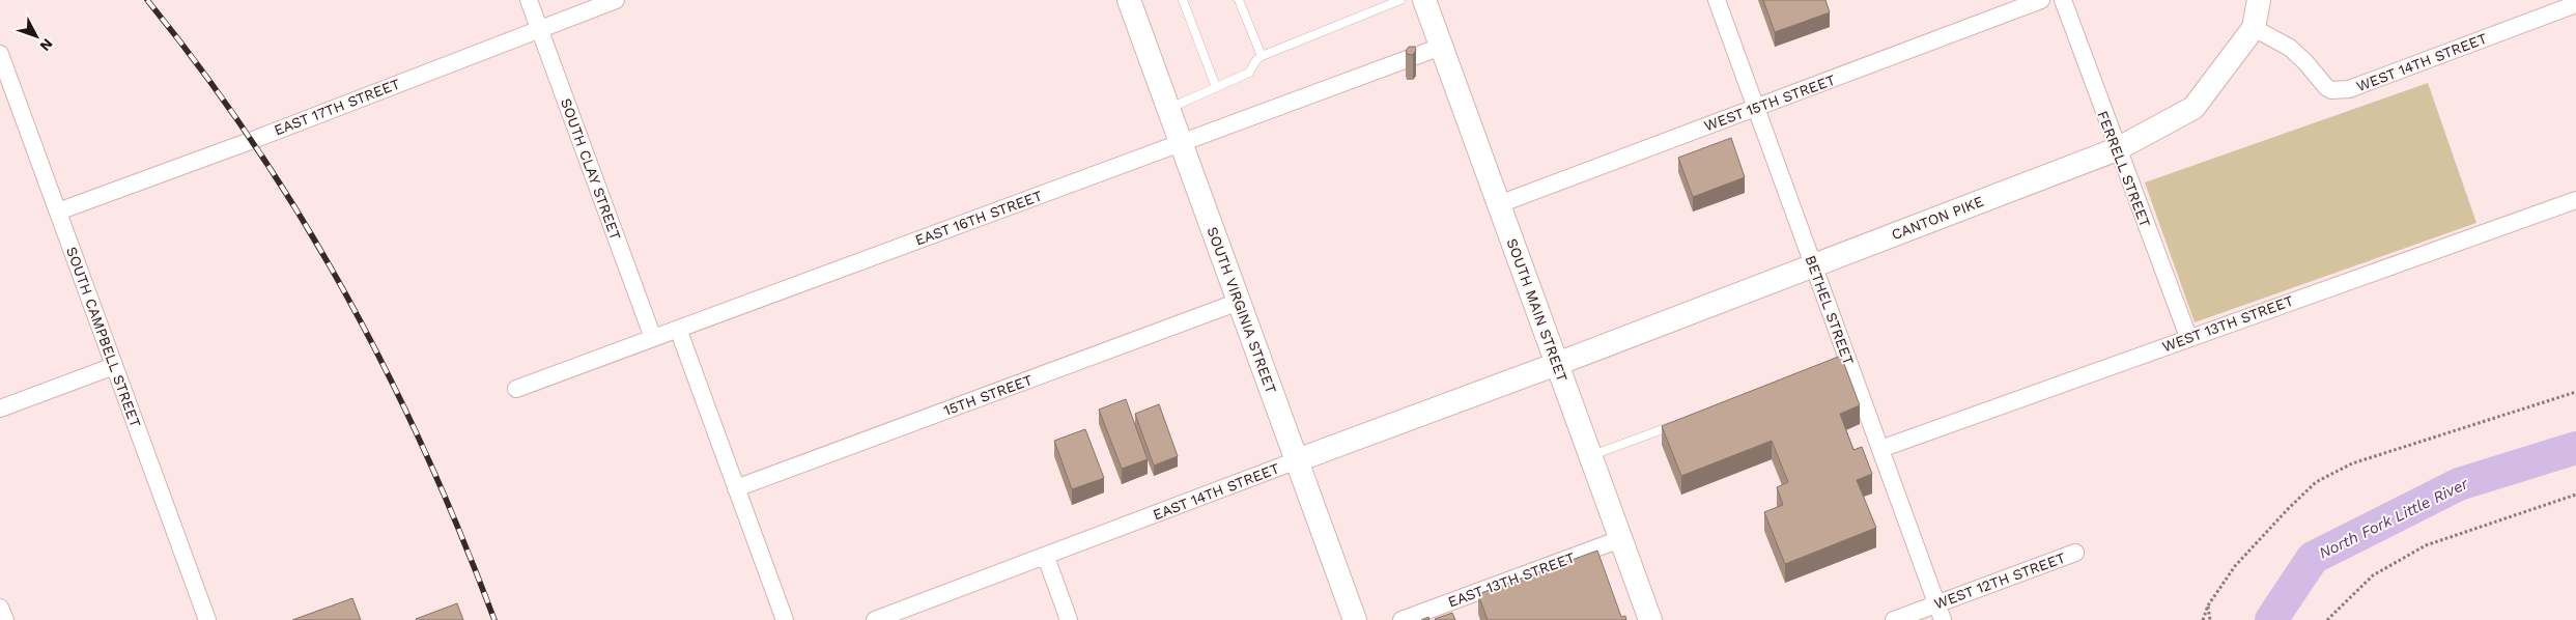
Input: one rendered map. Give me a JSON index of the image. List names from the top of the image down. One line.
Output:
{"streets":{"main road":["CANTON PIKE","SOUTH VIRGINIA STREET","SOUTH MAIN STREET","EAST 14TH STREET"],"street":["WEST 14TH STREET","WEST 15TH STREET","EAST 17TH STREET","SOUTH CLAY STREET","FERRELL STREET","EAST 16TH STREET","BETHEL STREET","WEST 13TH STREET","SOUTH CAMPBELL STREET","15TH STREET","EAST 13TH STREET","WEST 12TH STREET"]},"crossings":[["WEST 14TH STREET","CANTON PIKE"],["WEST 15TH STREET","SOUTH MAIN STREET"],["WEST 15TH STREET","BETHEL STREET"],["EAST 17TH STREET","SOUTH CLAY STREET"],["EAST 17TH STREET","SOUTH CAMPBELL STREET"],["SOUTH CLAY STREET","EAST 16TH STREET"],["FERRELL STREET","CANTON PIKE"],["FERRELL STREET","WEST 13TH STREET"],["EAST 16TH STREET","SOUTH VIRGINIA STREET"],["EAST 16TH STREET","SOUTH MAIN STREET"],["CANTON PIKE","SOUTH MAIN STREET"],["CANTON PIKE","BETHEL STREET"],["CANTON PIKE","EAST 14TH STREET"],["SOUTH VIRGINIA STREET","15TH STREET"],["SOUTH VIRGINIA STREET","EAST 14TH STREET"],["SOUTH MAIN STREET","EAST 14TH STREET"],["SOUTH MAIN STREET","EAST 13TH STREET"],["BETHEL STREET","WEST 13TH STREET"],["BETHEL STREET","WEST 12TH STREET"]],"water":["North Fork Little River"],"north":"bottom right"}
